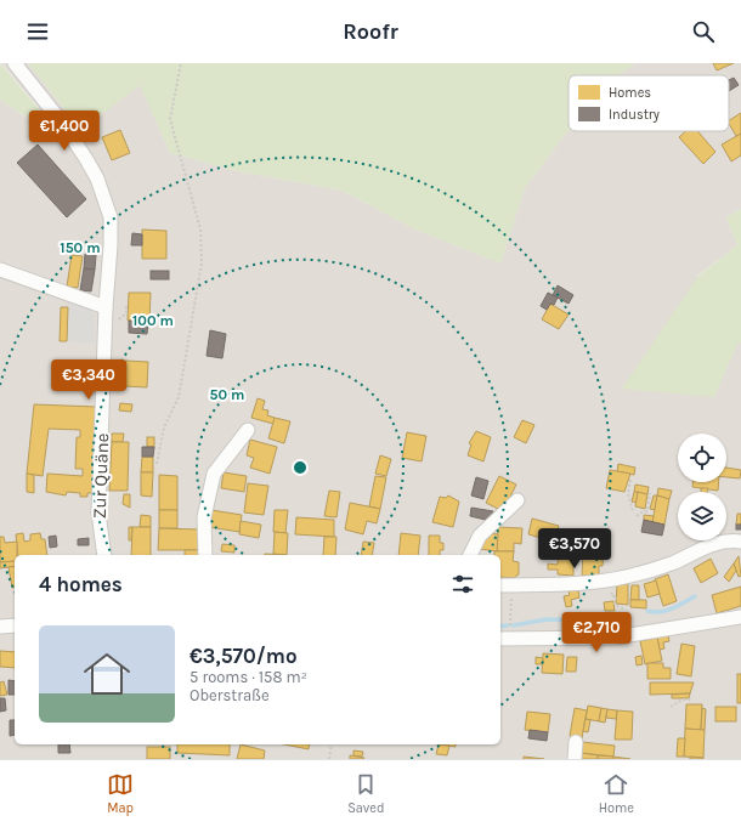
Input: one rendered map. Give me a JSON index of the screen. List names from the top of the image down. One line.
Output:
{"streets":{"street":["Zur Quäne"]},"legend":["Homes","Industry"],"page":{"header":"Roofr","price":["€1,400","€3,340","€3,570","€2,710"],"heading":"4 homes","list":[{"name":"€3,570/mo","note":"5 rooms · 158 m² · Oberstraße"}],"tabs":["Map","Saved","Home"]},"rings":["150 m","100 m","50 m"]}
